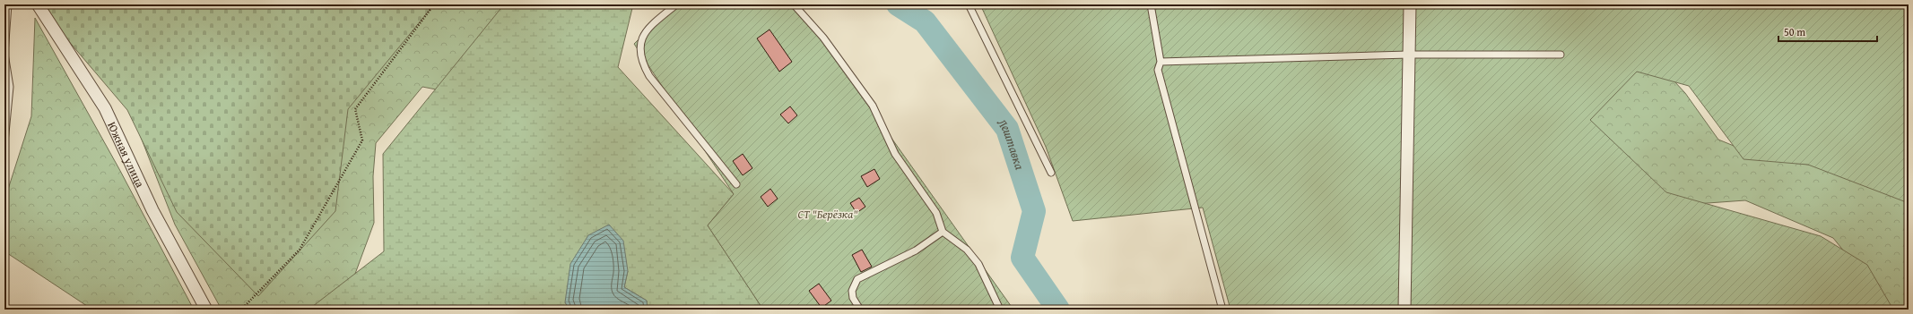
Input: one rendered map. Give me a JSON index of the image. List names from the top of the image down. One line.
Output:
{"streets":{"street":["Южная улица"]},"water":["Лештавка"],"parks":["СТ \"Берёзка\""],"scale_bar":"50 m"}
